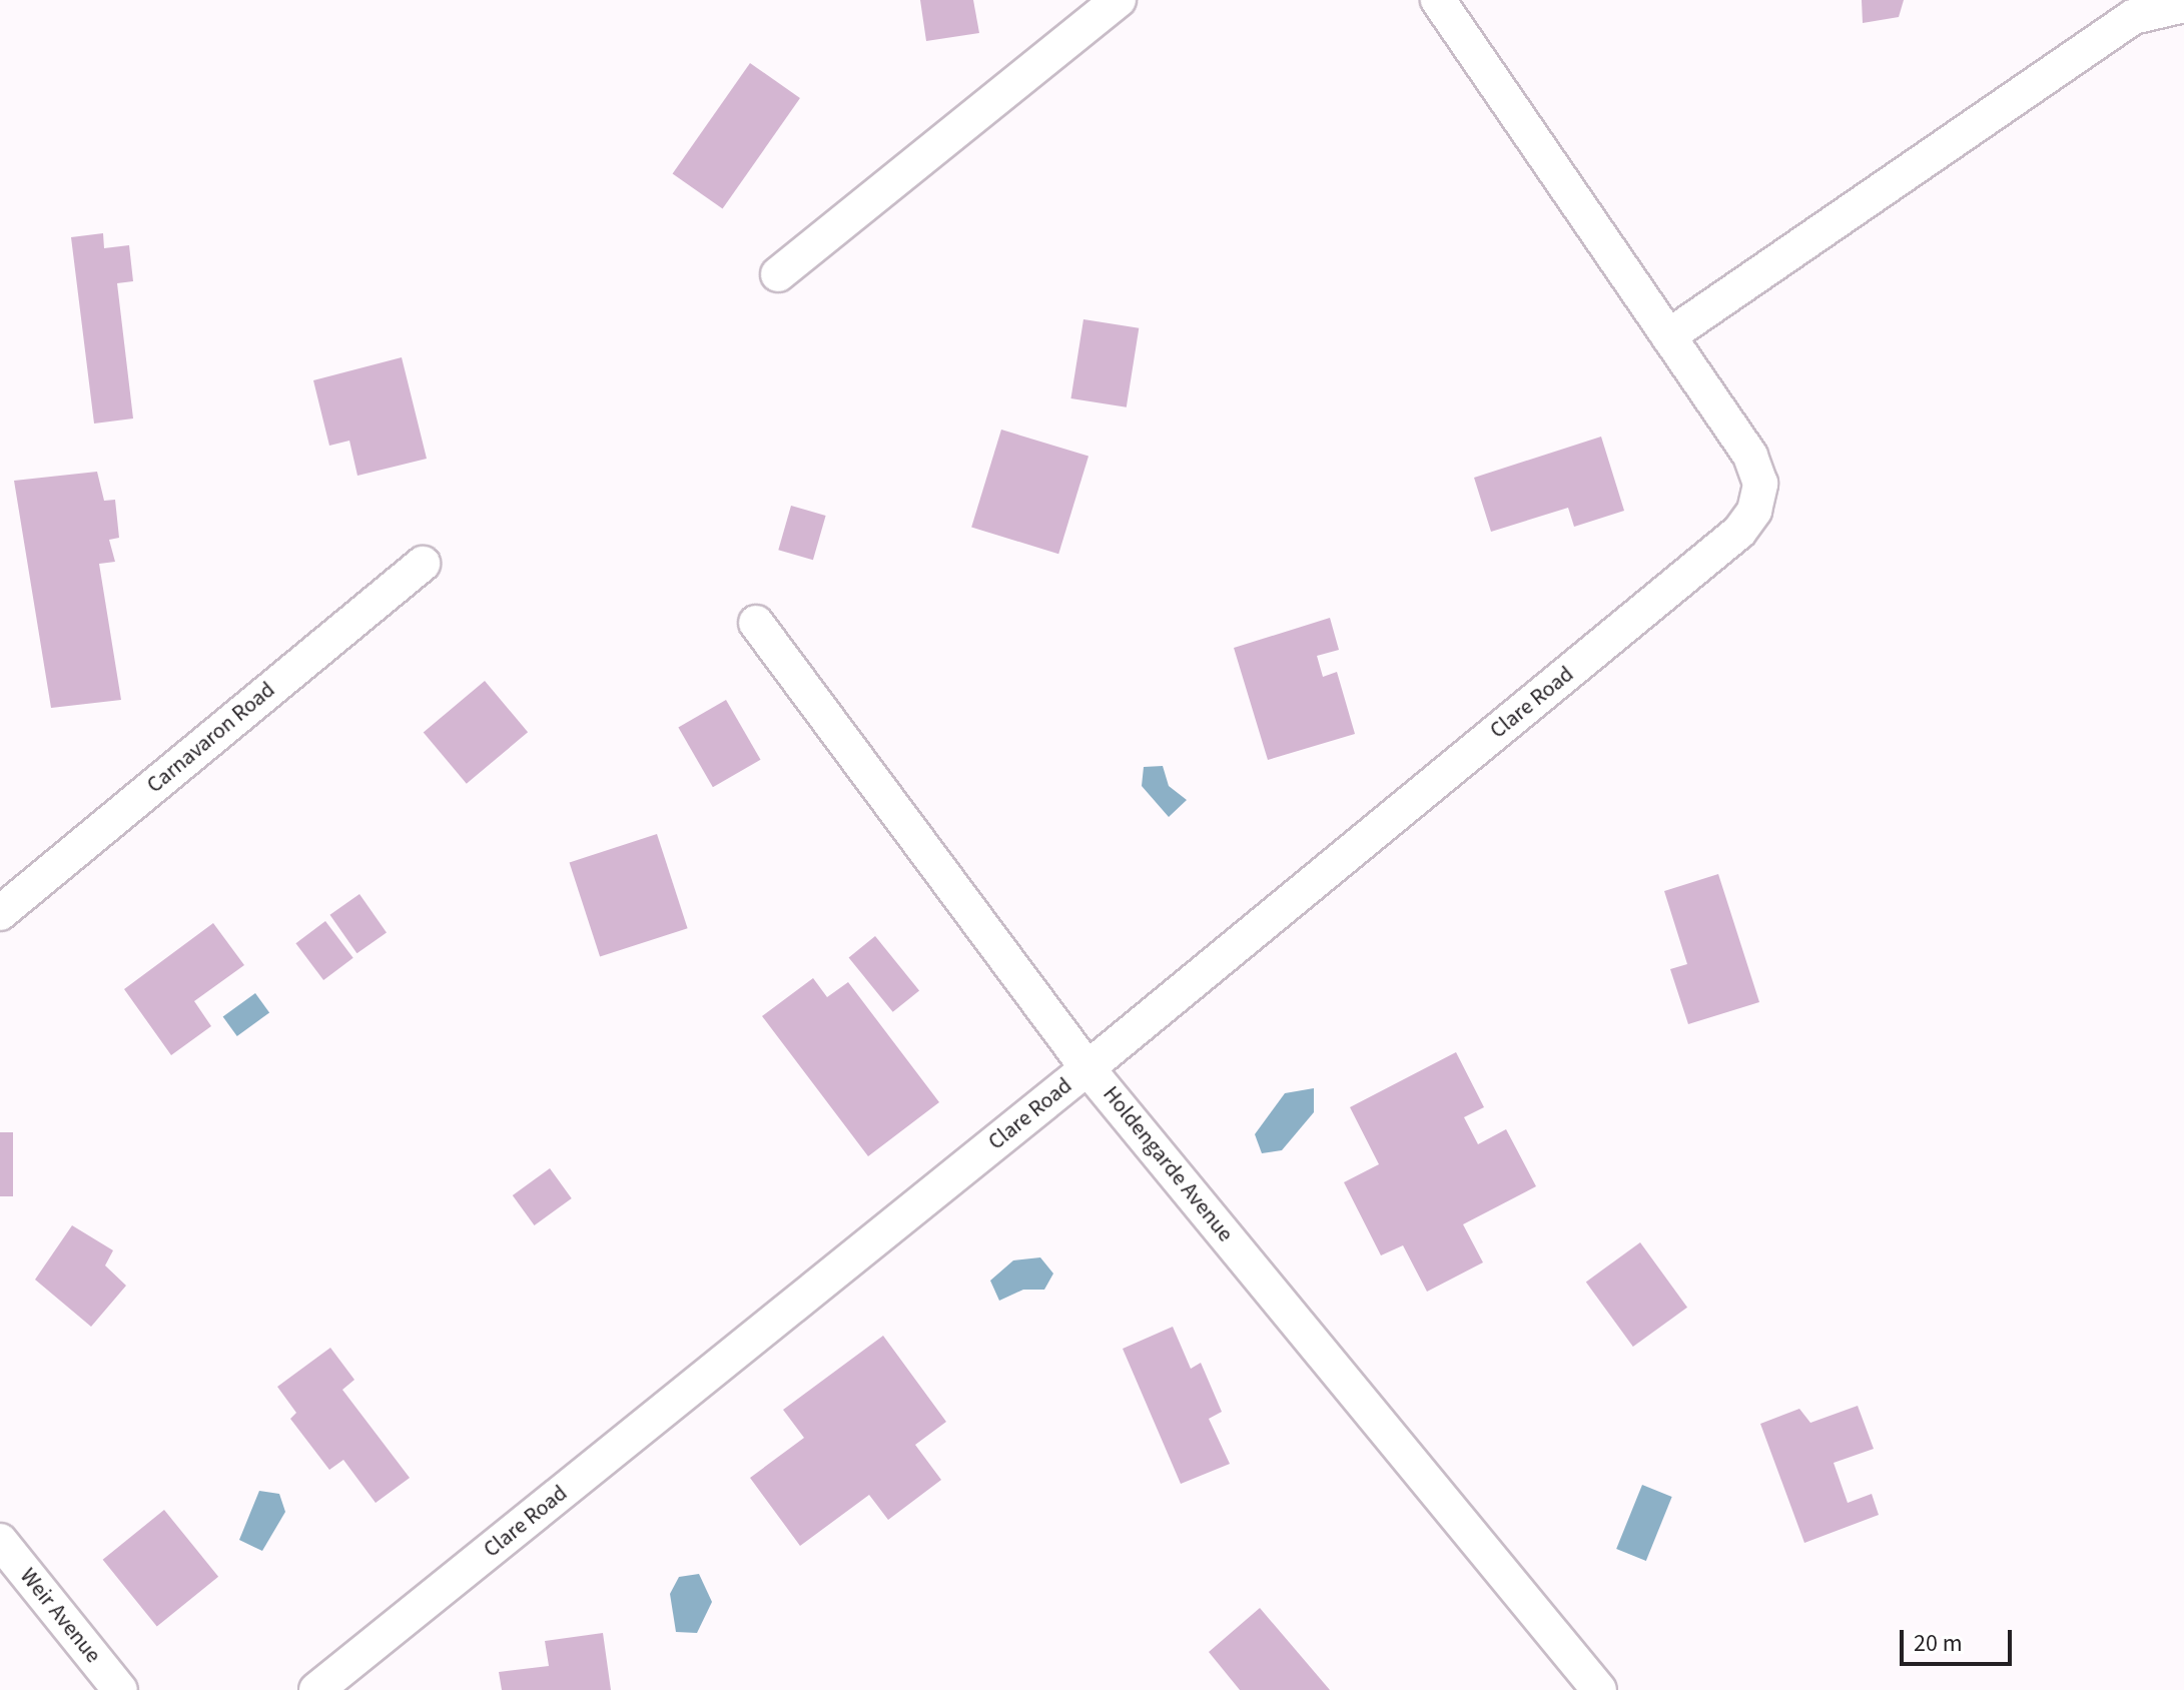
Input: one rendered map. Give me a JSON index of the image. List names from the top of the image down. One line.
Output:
{"streets":{"street":["Clare Road","Carnavaron Road","Holdengarde Avenue","Weir Avenue"]},"crossings":[["Clare Road","Holdengarde Avenue"]],"scale_bar":"20 m"}
